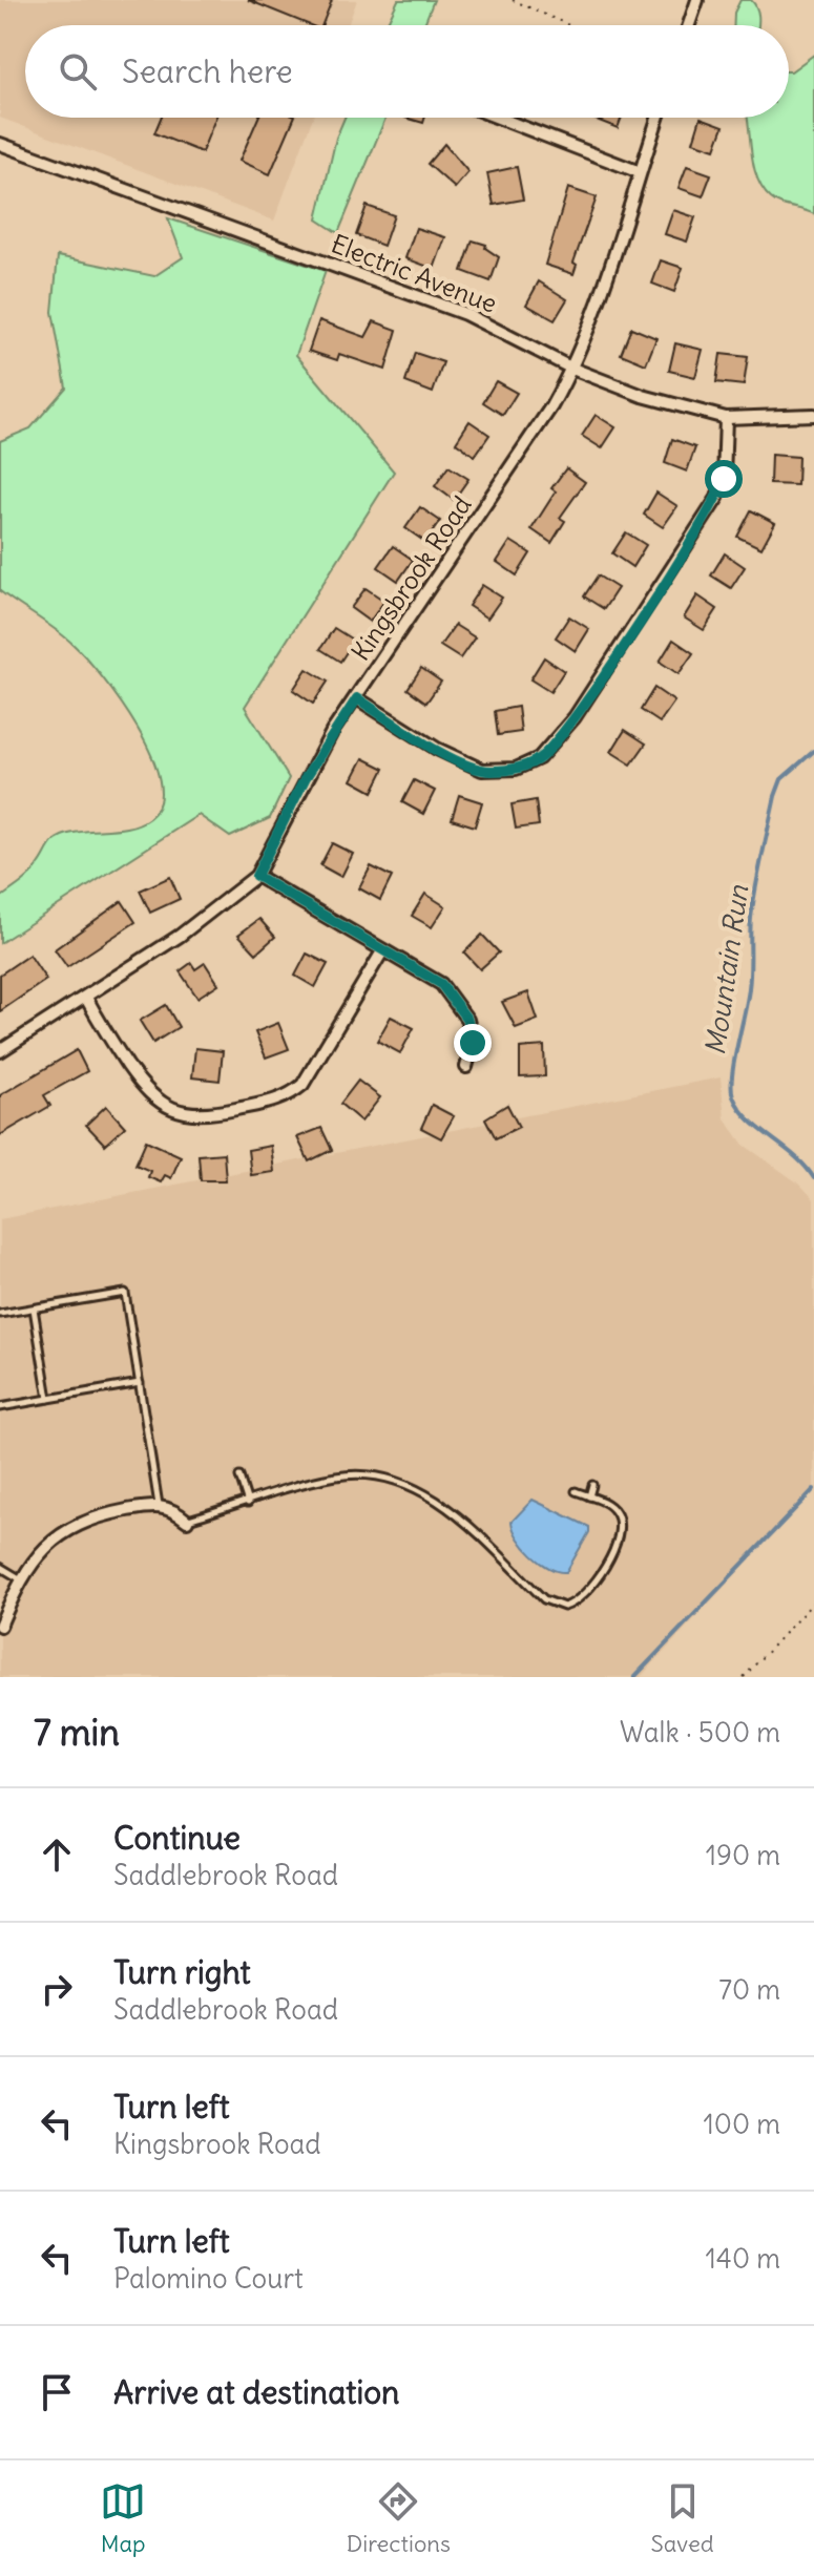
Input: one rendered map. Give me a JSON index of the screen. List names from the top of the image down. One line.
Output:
{"streets":{"street":["Electric Avenue","Kingsbrook Road"]},"crossings":[["Electric Avenue","Kingsbrook Road"]],"water":["Mountain Run"],"page":{"search":"Search here","heading":["7 min","Walk · 500 m"],"list":[["Continue","Saddlebrook Road","190 m"],["Turn right","Saddlebrook Road","70 m"],["Turn left","Kingsbrook Road","100 m"],["Turn left","Palomino Court","140 m"],"Arrive at destination"],"nav":["Map","Directions","Saved"]}}
